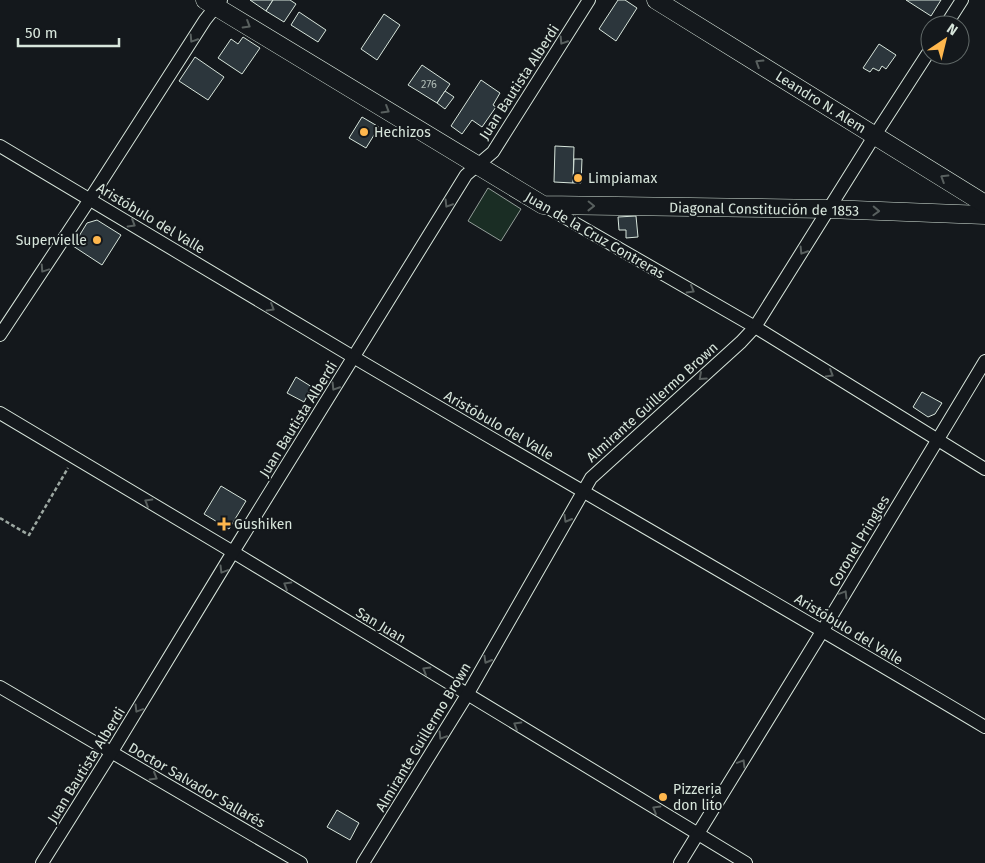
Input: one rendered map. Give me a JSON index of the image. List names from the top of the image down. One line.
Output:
{"streets":{"main road":["Leandro N. Alem","Diagonal Constitución de 1853","Juan de la Cruz Contreras"],"street":["Juan Bautista Alberdi","Aristóbulo del Valle","Almirante Guillermo Brown","Coronel Pringles","San Juan","Doctor Salvador Sallarés"]},"crossings":[["Juan Bautista Alberdi","Aristóbulo del Valle"],["Juan Bautista Alberdi","Juan de la Cruz Contreras"],["Juan Bautista Alberdi","San Juan"],["Juan Bautista Alberdi","Doctor Salvador Sallarés"],["Leandro N. Alem","Almirante Guillermo Brown"],["Diagonal Constitución de 1853","Juan de la Cruz Contreras"],["Diagonal Constitución de 1853","Almirante Guillermo Brown"],["Aristóbulo del Valle","Almirante Guillermo Brown"],["Aristóbulo del Valle","Coronel Pringles"],["Juan de la Cruz Contreras","Almirante Guillermo Brown"],["Juan de la Cruz Contreras","Coronel Pringles"],["Almirante Guillermo Brown","San Juan"],["Coronel Pringles","San Juan"]],"one_way":["Juan Bautista Alberdi","Leandro N. Alem","Diagonal Constitución de 1853","Juan de la Cruz Contreras","Almirante Guillermo Brown","Coronel Pringles","San Juan","Doctor Salvador Sallarés"],"places":{"other":["Hechizos","Limpiamax","Supervielle","Pizzeria don lito"],"health":["Gushiken"]},"house_numbers":["276"],"scale_bar":"50 m","north":"top right"}
